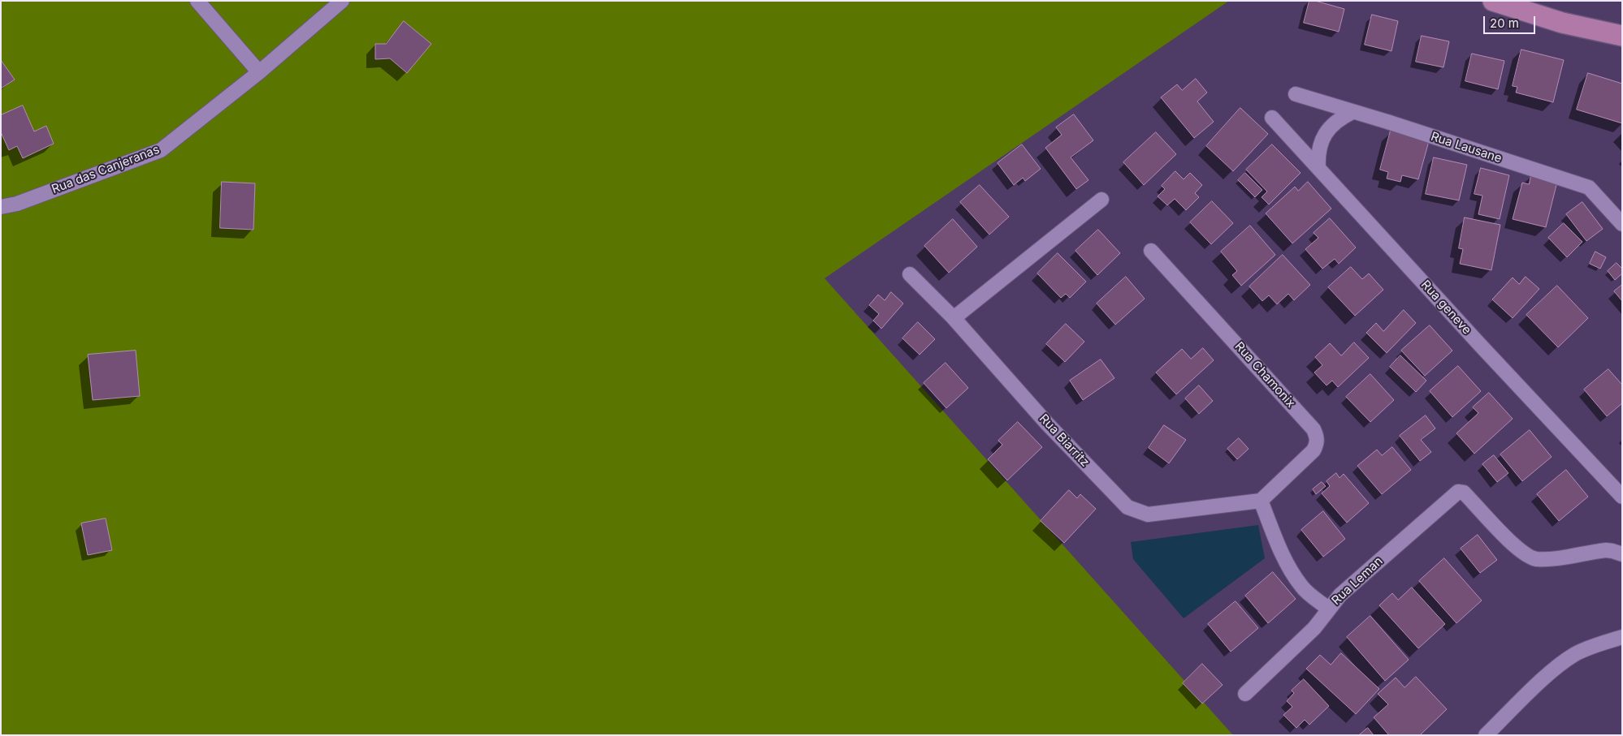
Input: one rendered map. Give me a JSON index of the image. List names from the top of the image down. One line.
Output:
{"streets":{"street":["Rua Lausane","Rua das Canjeranas","Rua geneve","Rua Chamonix","Rua Biarritz","Rua Leman"]},"crossings":[["Rua Chamonix","Rua Biarritz"]],"scale_bar":"20 m"}
